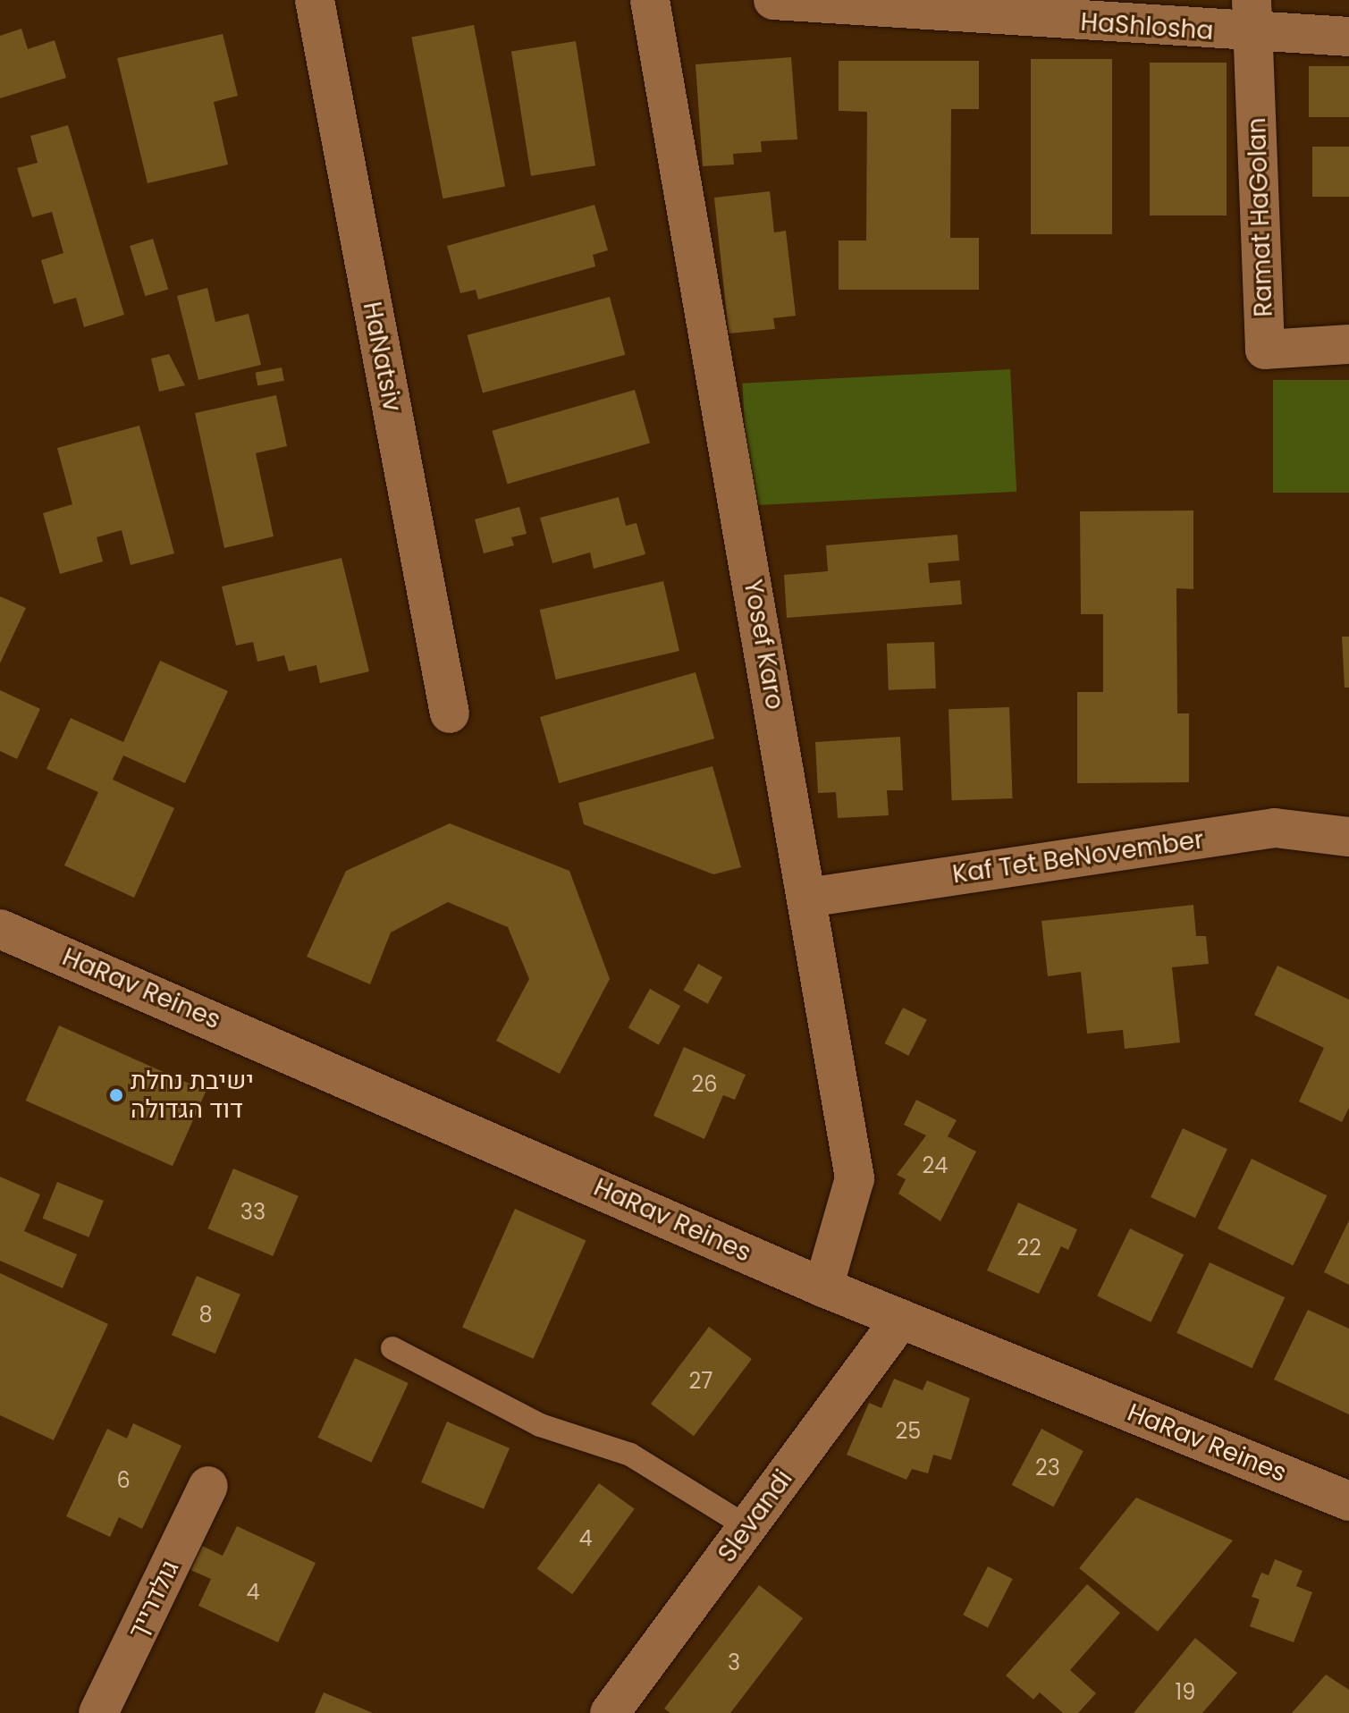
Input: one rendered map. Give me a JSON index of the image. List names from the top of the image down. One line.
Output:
{"streets":{"street":["HaShlosha","Ramat HaGolan","HaNatsiv","Yosef Karo","Kaf Tet BeNovember","HaRav Reines","Slevandi","גולדרייך"]},"crossings":[["HaShlosha","Ramat HaGolan"],["Yosef Karo","Kaf Tet BeNovember"],["Yosef Karo","HaRav Reines"],["HaRav Reines","Slevandi"]],"places":["ישיבת נחלת דוד הגדולה"],"house_numbers":["26","24","33","22","8","27","25","23","6","4","4","3","19"]}
